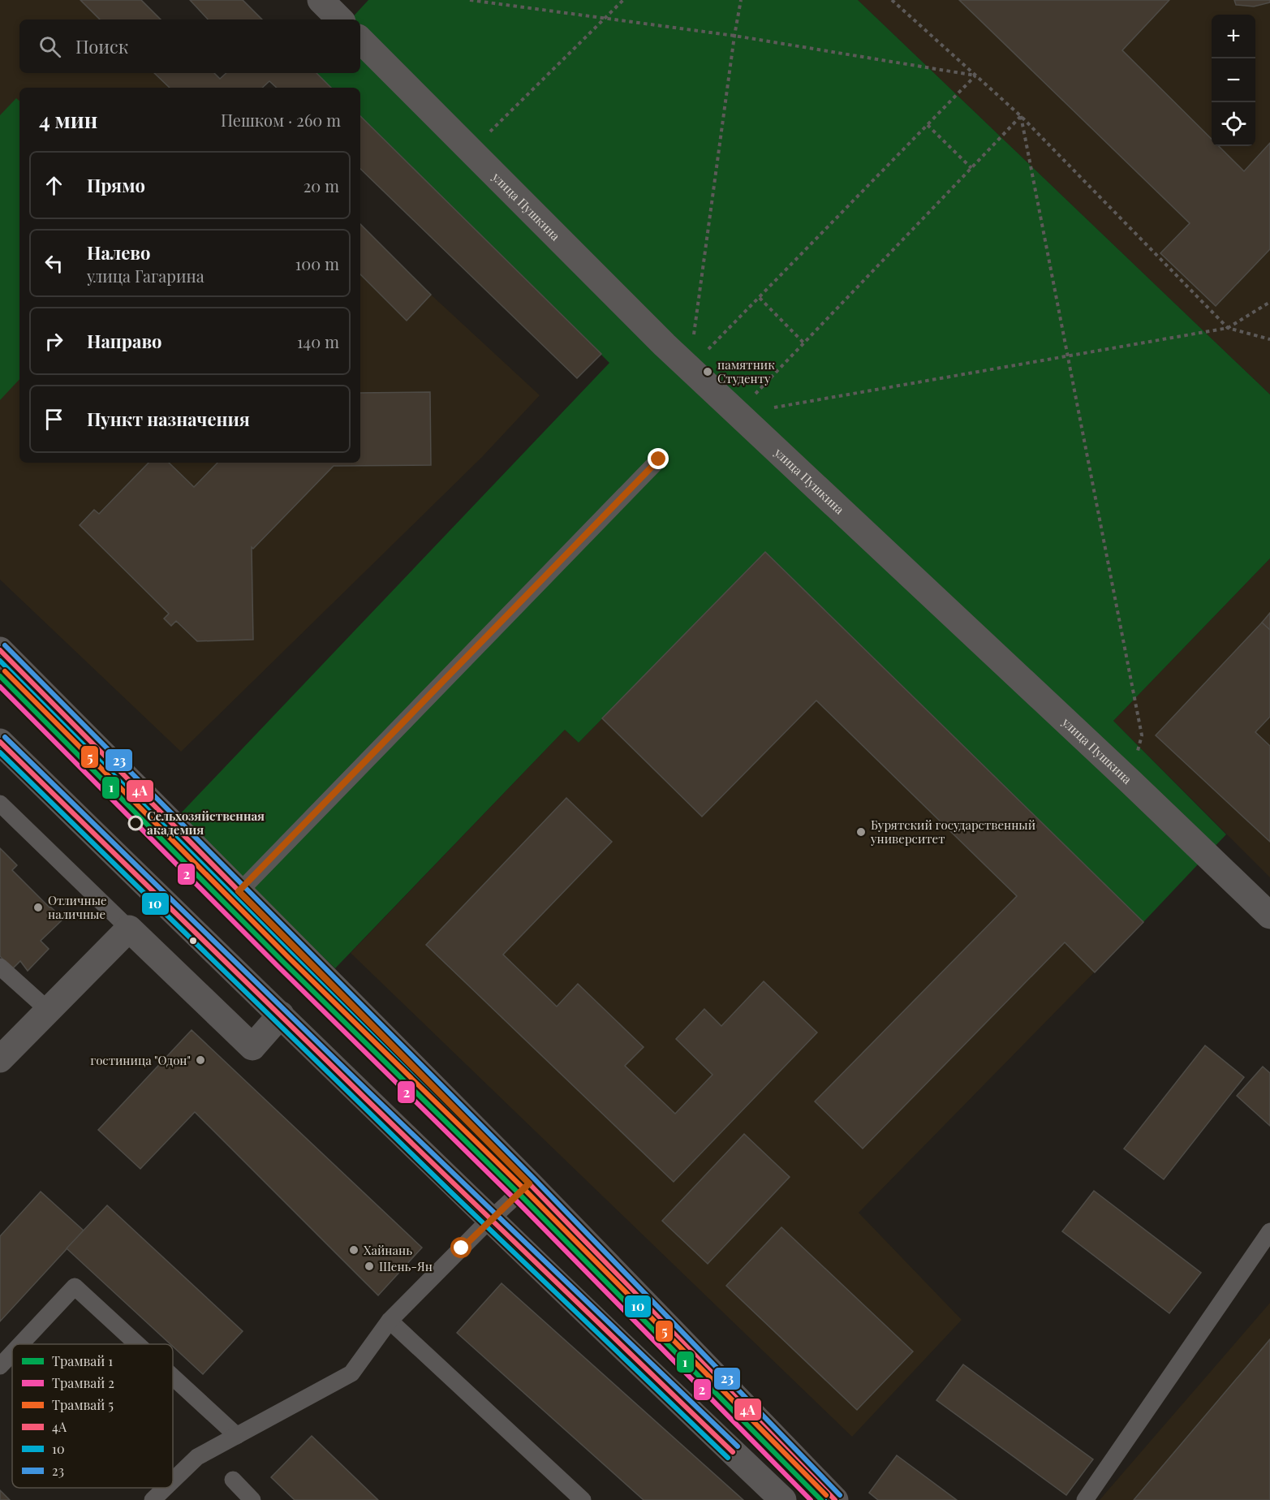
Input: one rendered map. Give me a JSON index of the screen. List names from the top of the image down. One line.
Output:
{"streets":{"street":["улица Пушкина"]},"places":["памятник Студенту","Сельхозяйственная академия","Бурятский государственный университет","Отличные наличные","гостиница \"Одон\"","Хайнань","Шень-Ян"],"lines":["transit line 23","transit line 4А","transit line 10","tram line 5","tram line 1","tram line 2"],"legend":["Трамвай 1","Трамвай 2","Трамвай 5","4А","10","23"],"page":{"map_buttons":["+","−"],"search":"Поиск","heading":["4 мин","Пешком · 260 m"],"list":[["Прямо","20 m"],["Налево","улица Гагарина","100 m"],["Направо","140 m"],"Пункт назначения"]}}
